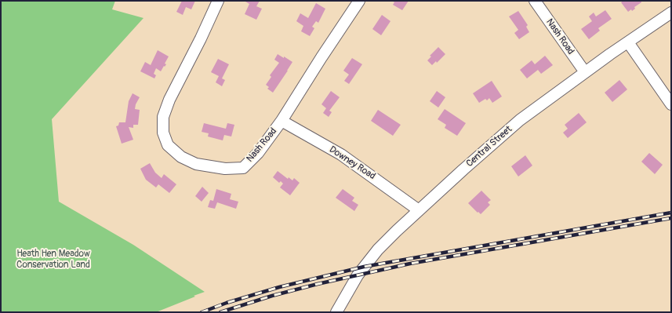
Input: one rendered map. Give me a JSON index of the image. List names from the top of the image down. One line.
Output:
{"streets":{"street":["Nash Road","Central Street","Downey Road"]},"crossings":[["Nash Road","Central Street"],["Nash Road","Downey Road"],["Central Street","Downey Road"]],"parks":["Heath Hen Meadow Conservation Land"]}
